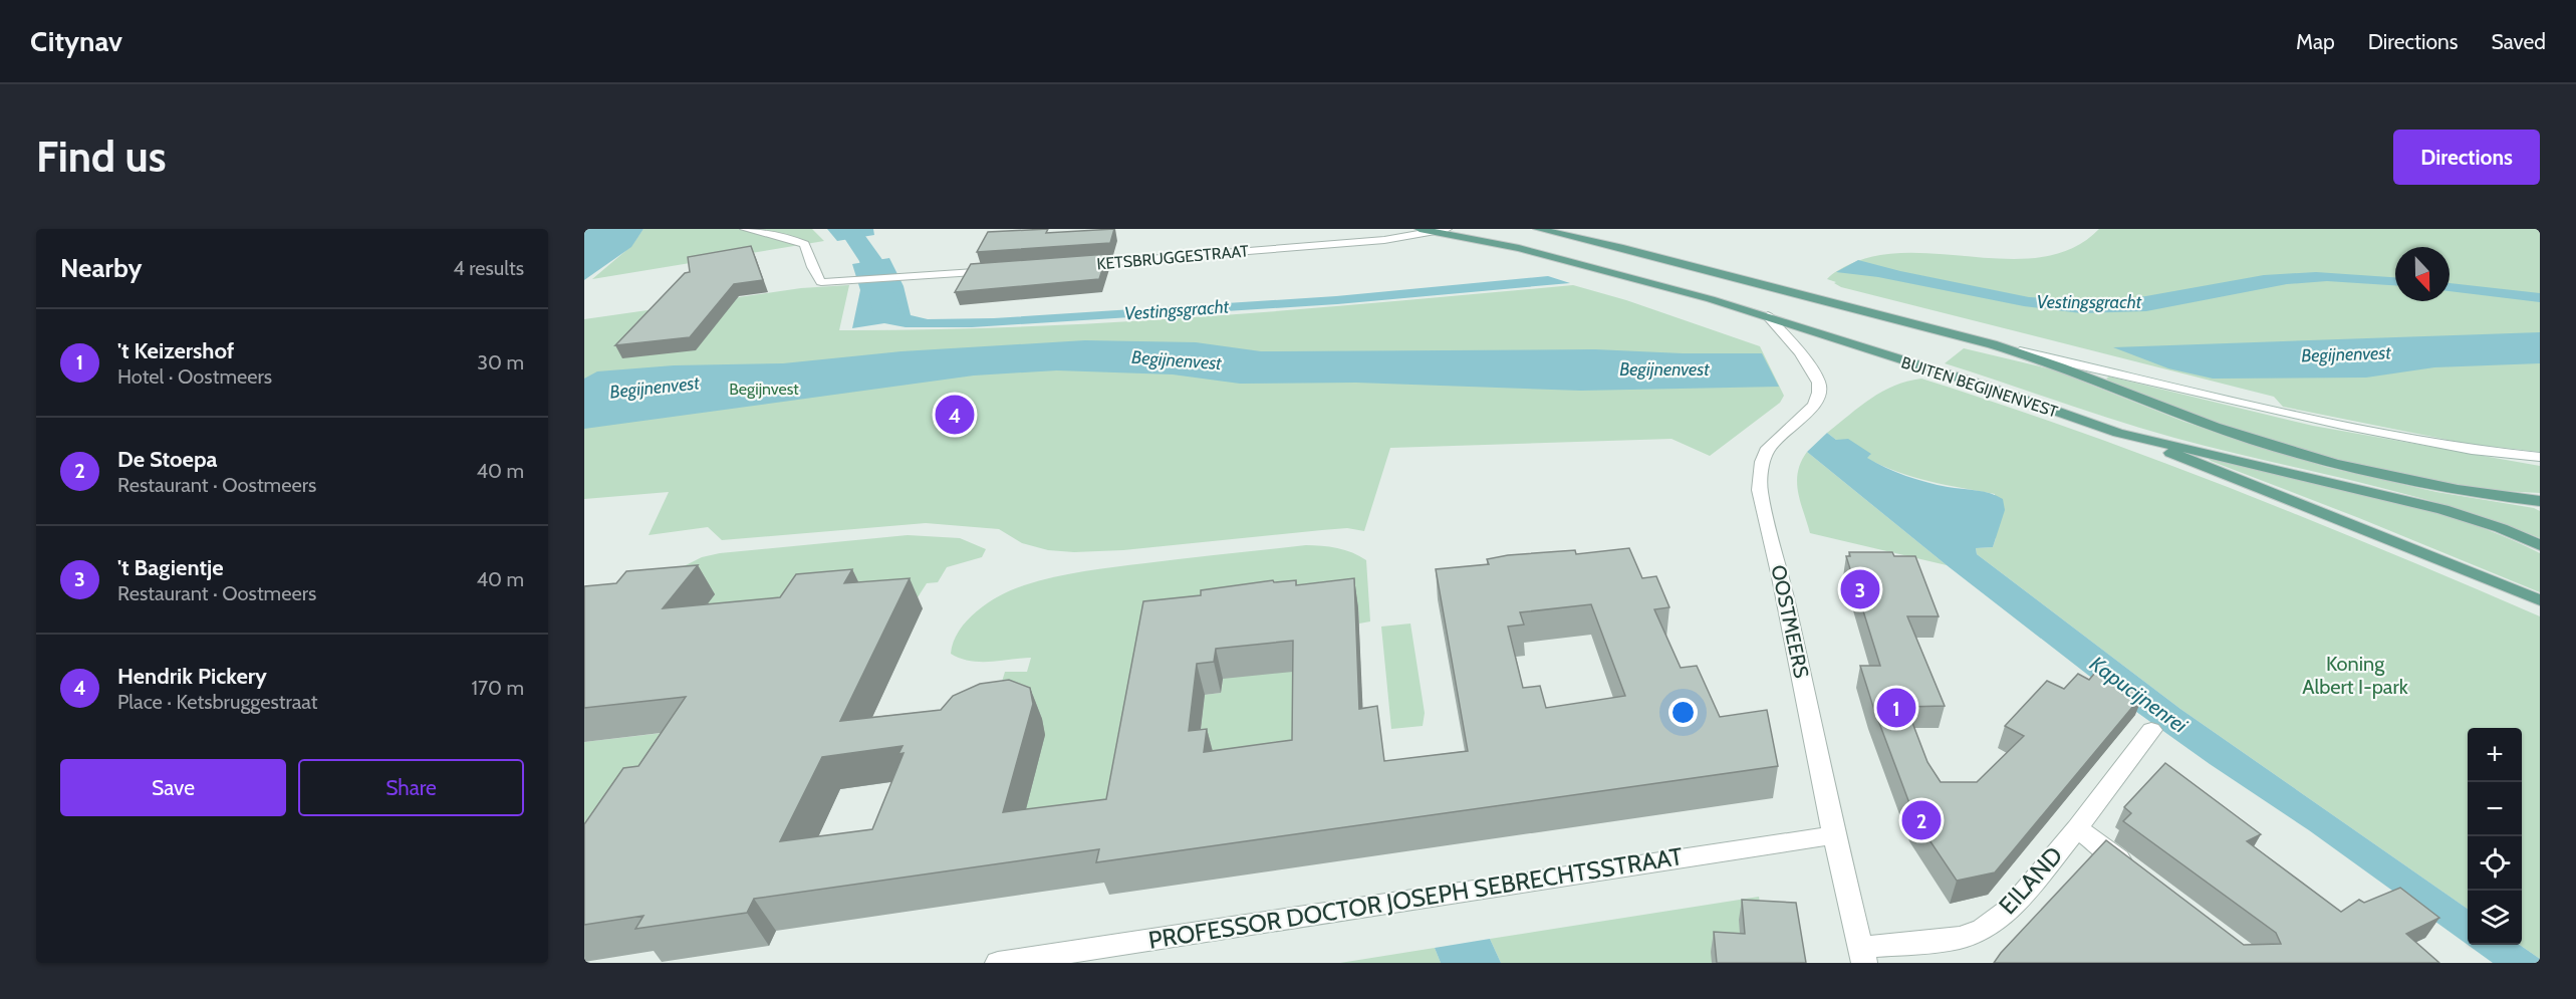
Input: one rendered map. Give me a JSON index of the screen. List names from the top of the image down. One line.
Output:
{"streets":{"main road":["BUITEN BEGIJNENVEST"],"street":["KETSBRUGGESTRAAT","OOSTMEERS","EILAND","PROFESSOR DOCTOR JOSEPH SEBRECHTSSTRAAT"]},"crossings":[["KETSBRUGGESTRAAT","BUITEN BEGIJNENVEST"],["BUITEN BEGIJNENVEST","OOSTMEERS"],["OOSTMEERS","EILAND"],["OOSTMEERS","PROFESSOR DOCTOR JOSEPH SEBRECHTSSTRAAT"]],"water":["Vestingsgracht","Begijnenvest","Kapucijnenrei"],"parks":["Begijnvest","Koning Albert I-park"],"north":"bottom","page":{"header":"Citynav","nav":["Map","Directions","Saved"],"buttons":["Directions",["Save","Share"]],"title":"Find us","heading":["Nearby","4 results"],"list":[{"mark":"1","name":"'t Keizershof","note":"Hotel · Oostmeers","value":"30 m"},{"mark":"2","name":"De Stoepa","note":"Restaurant · Oostmeers","value":"40 m"},{"mark":"3","name":"'t Bagientje","note":"Restaurant · Oostmeers","value":"40 m"},{"mark":"4","name":"Hendrik Pickery","note":"Place · Ketsbruggestraat","value":"170 m"}],"pins":["4","3","1","2"],"map_buttons":["+","−"]}}
